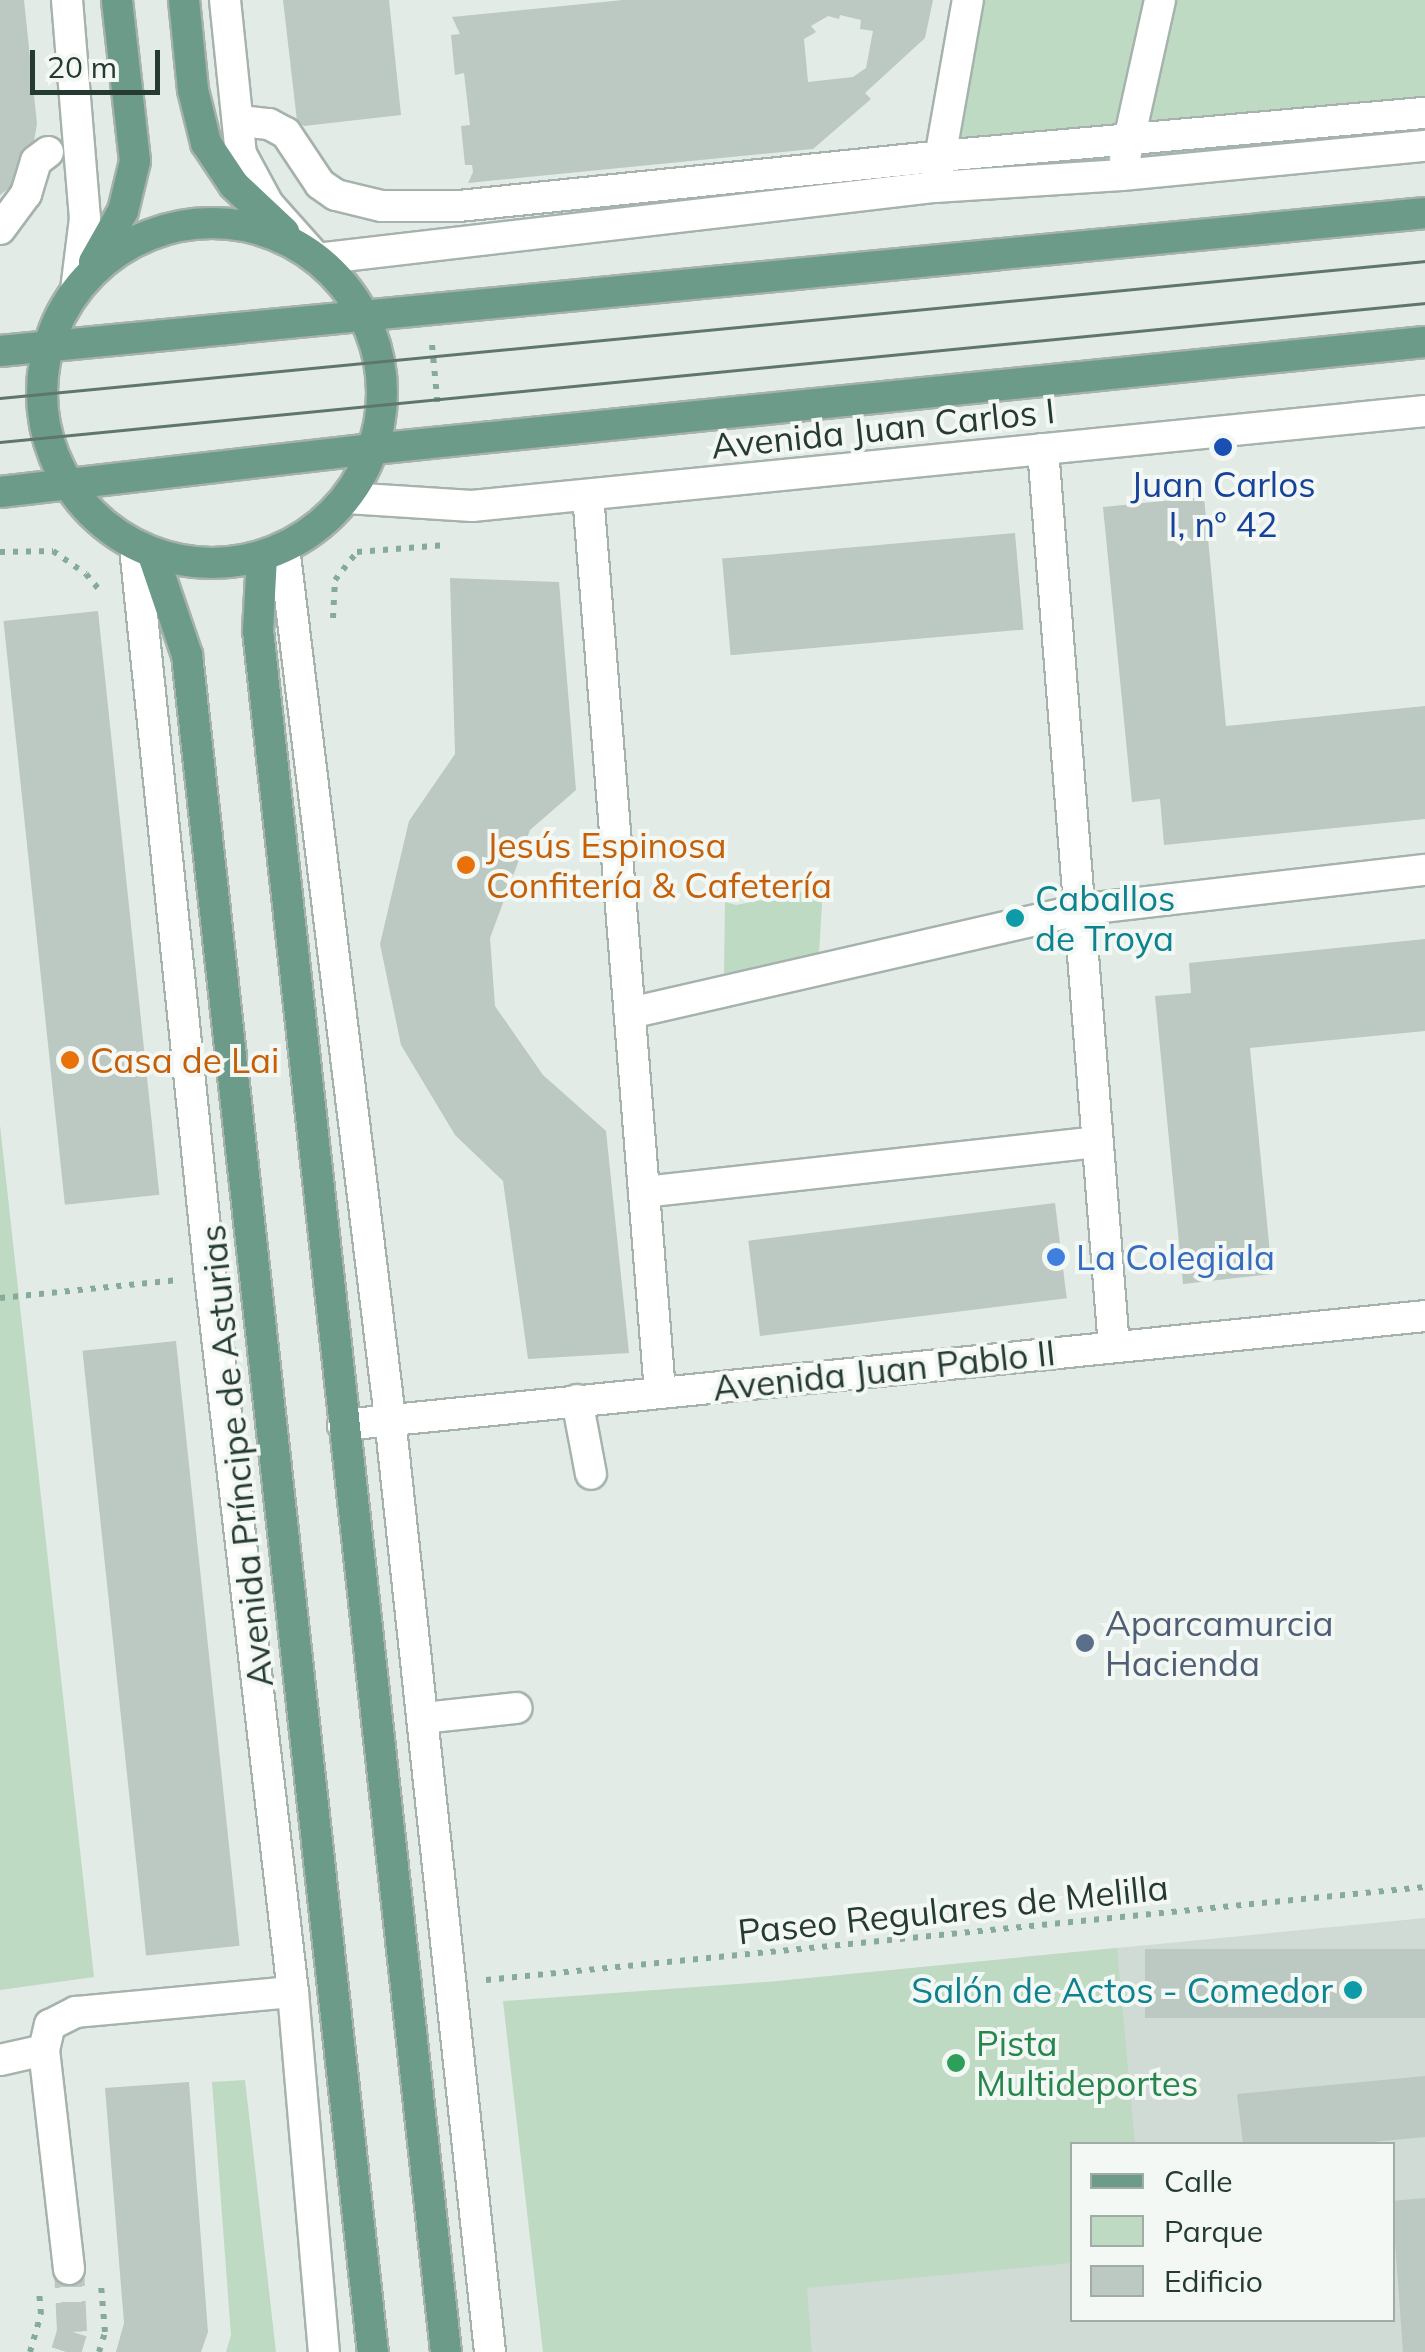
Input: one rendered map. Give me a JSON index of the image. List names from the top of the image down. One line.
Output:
{"streets":{"main road":["Avenida Juan Carlos I","Avenida Príncipe de Asturias"],"street":["Avenida Juan Pablo II"],"path":["Paseo Regulares de Melilla"]},"places":["Juan Carlos I, nº 42","Jesús Espinosa Confitería & Cafetería","Caballos de Troya","Casa de Lai","La Colegiala","Aparcamurcia Hacienda","Salón de Actos - Comedor","Pista Multideportes"],"legend":["Calle","Parque","Edificio"],"scale_bar":"20 m"}
